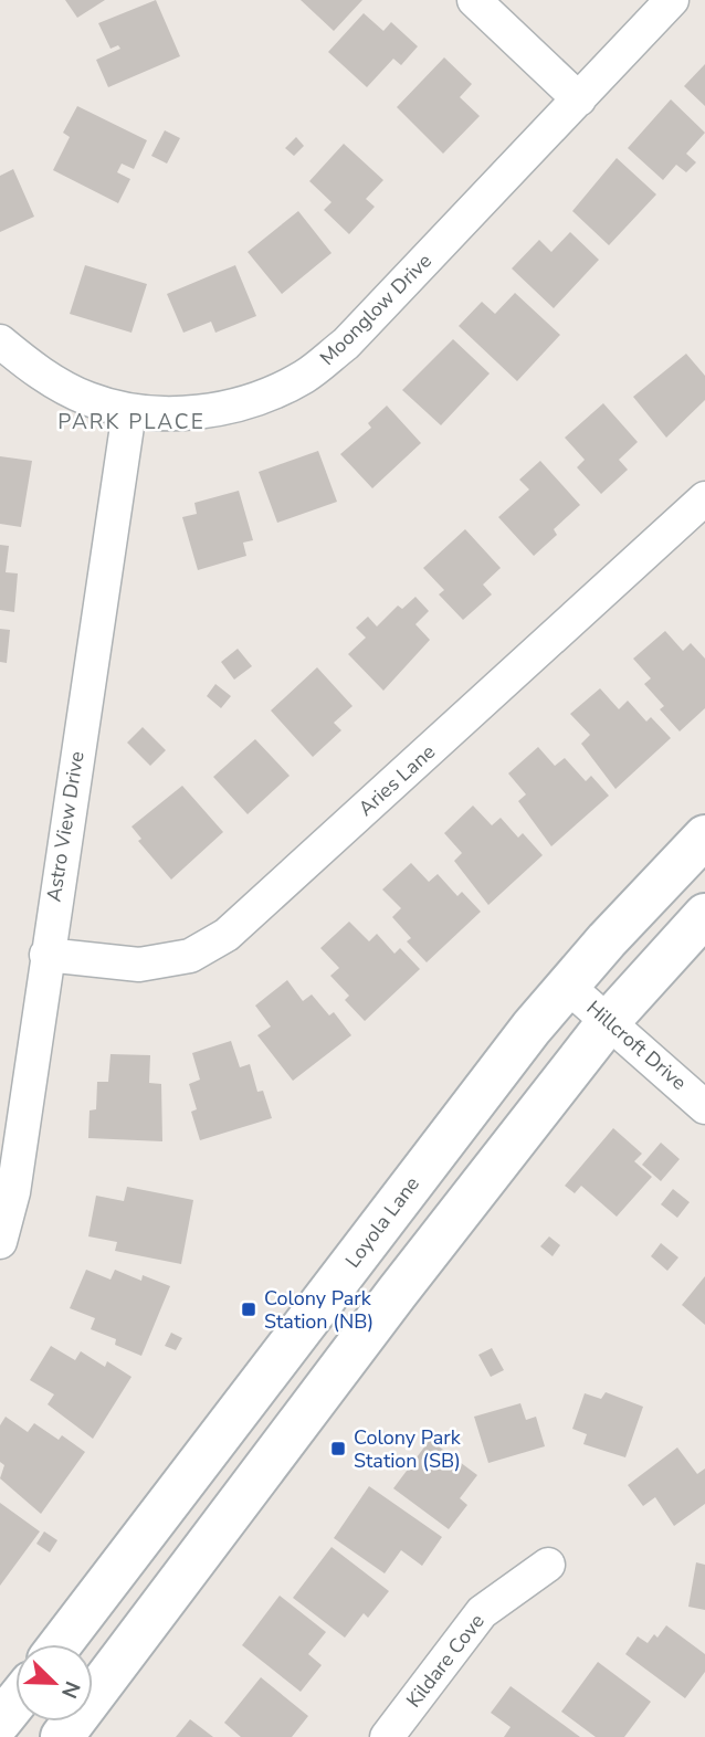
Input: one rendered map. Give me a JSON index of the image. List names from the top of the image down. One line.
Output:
{"streets":{"main road":["Loyola Lane"],"street":["Moonglow Drive","Aries Lane","Astro View Drive","Hillcroft Drive","Kildare Cove"]},"crossings":[["Moonglow Drive","Astro View Drive"],["Aries Lane","Astro View Drive"],["Hillcroft Drive","Loyola Lane"]],"districts":["PARK PLACE"],"places":{"transit":["Colony Park Station (NB)","Colony Park Station (SB)"]},"north":"bottom right"}
